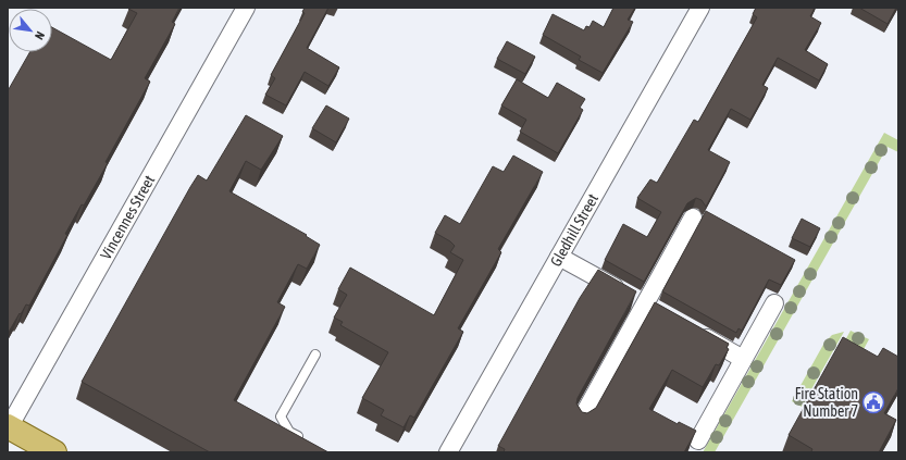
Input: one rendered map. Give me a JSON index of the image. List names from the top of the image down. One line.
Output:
{"streets":{"street":["Vincennes Street","Gledhill Street"]},"places":{"public building":["Fire Station Number 7"]},"north":"bottom right"}
